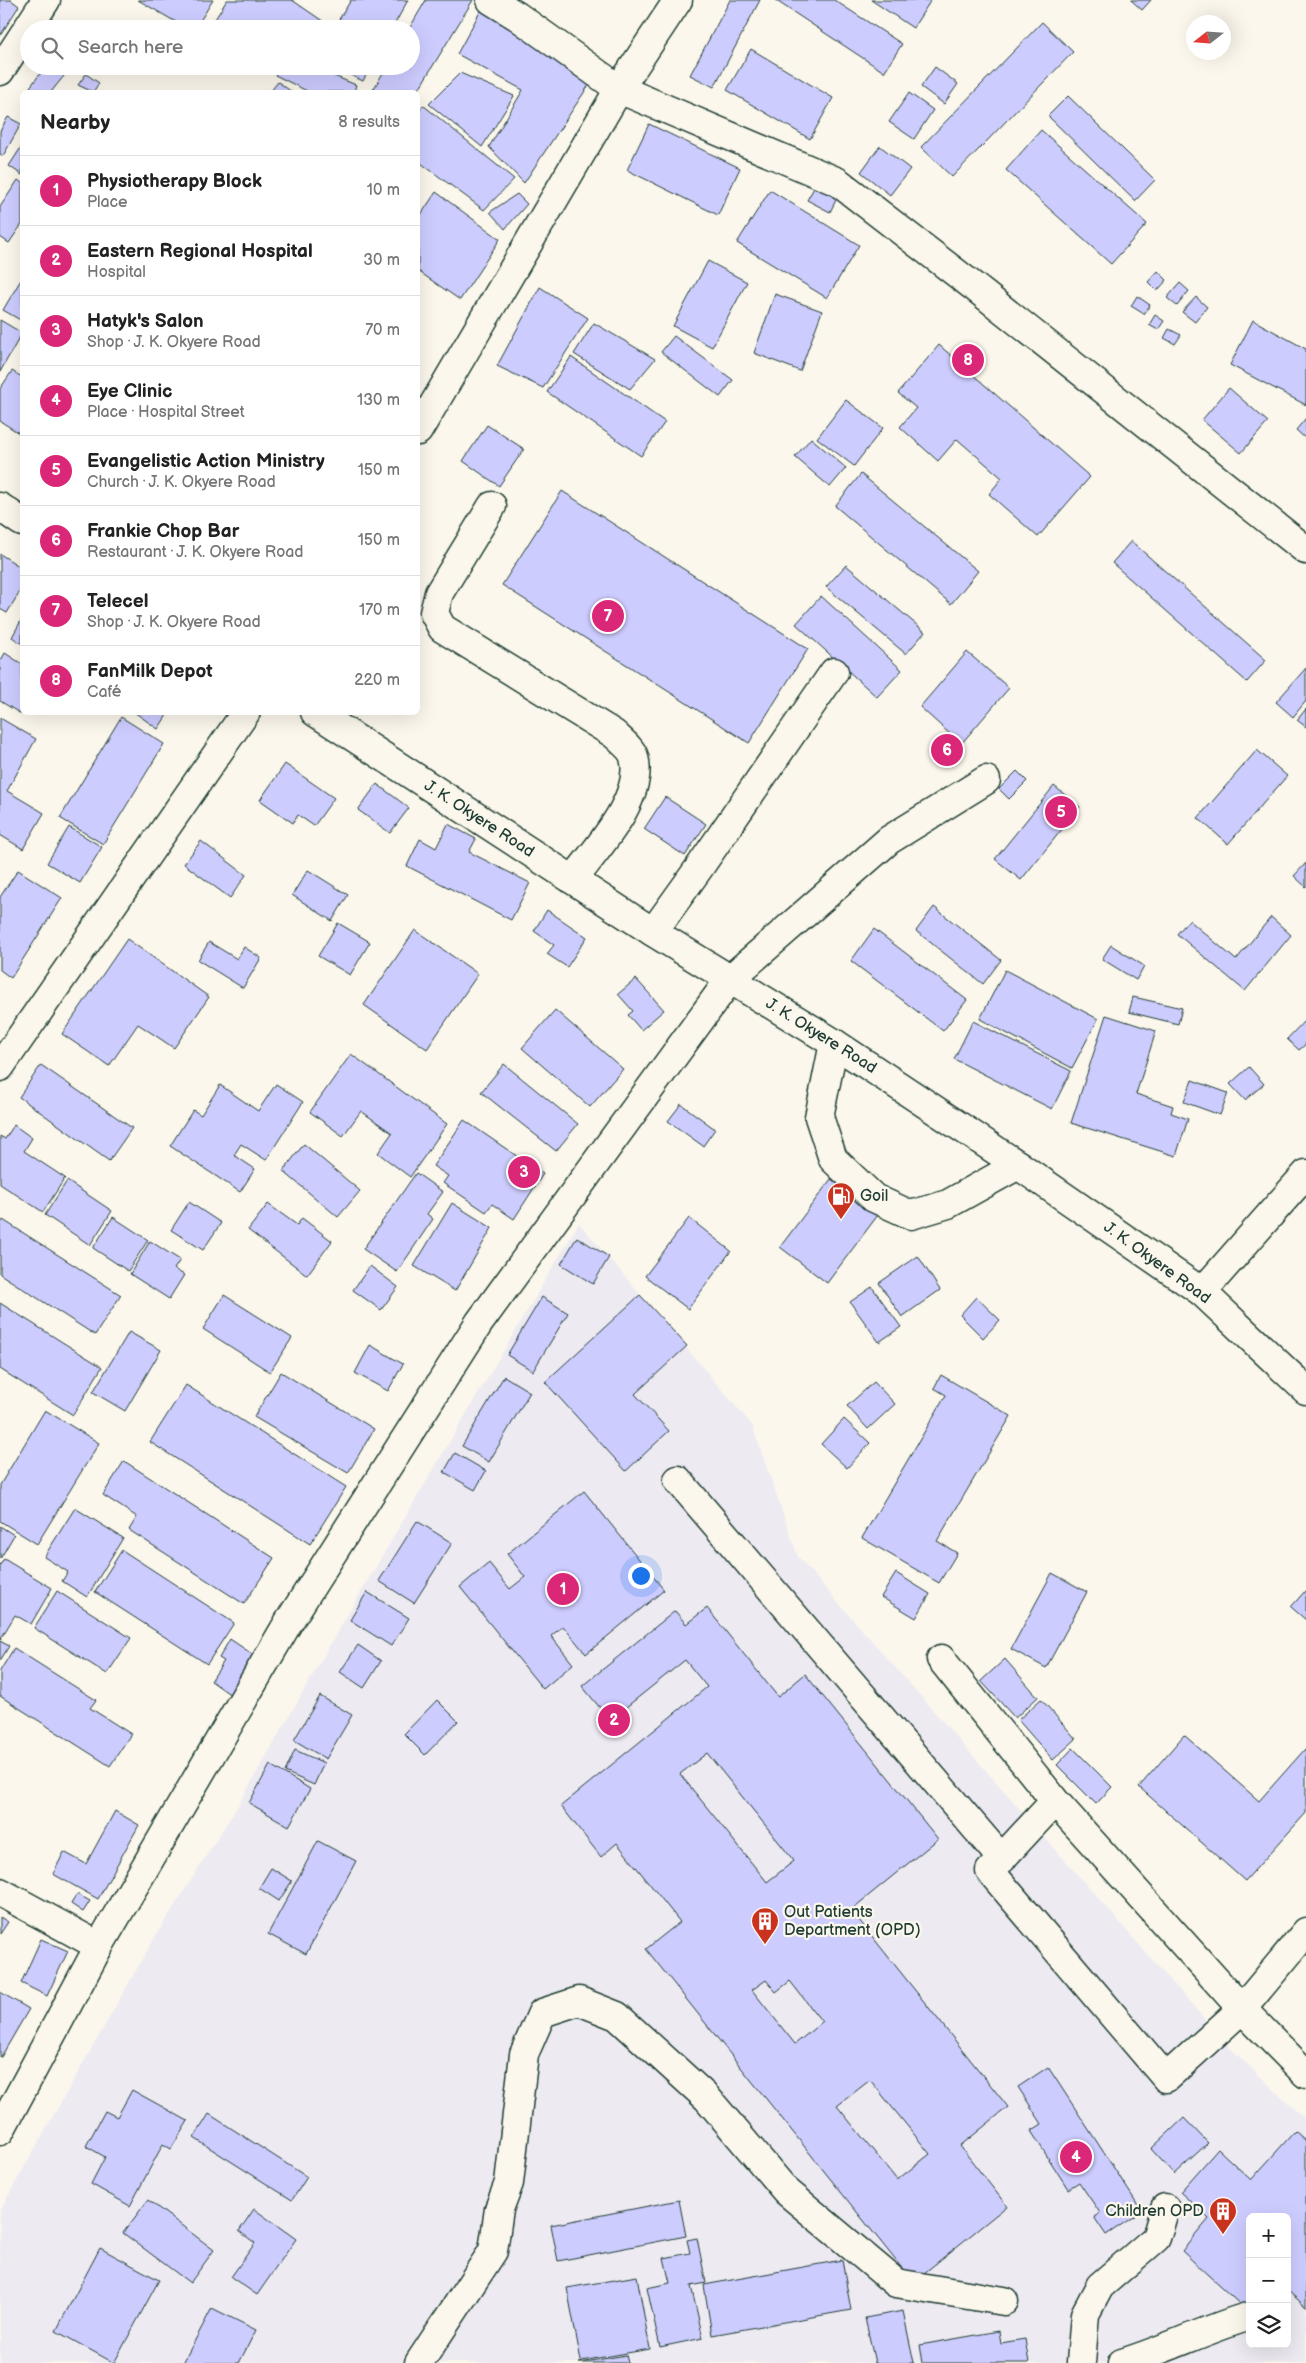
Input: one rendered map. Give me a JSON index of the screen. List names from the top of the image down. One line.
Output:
{"streets":{"street":["J. K. Okyere Road"]},"places":{"fuel station":["Goil"],"building":["Out Patients Department (OPD)","Children OPD"]},"north":"left","page":{"search":"Search here","heading":["Nearby","8 results"],"list":[{"mark":"1","name":"Physiotherapy Block","note":"Place","value":"10 m"},{"mark":"2","name":"Eastern Regional Hospital","note":"Hospital","value":"30 m"},{"mark":"3","name":"Hatyk's Salon","note":"Shop · J. K. Okyere Road","value":"70 m"},{"mark":"4","name":"Eye Clinic","note":"Place · Hospital Street","value":"130 m"},{"mark":"5","name":"Evangelistic Action Ministry","note":"Church · J. K. Okyere Road","value":"150 m"},{"mark":"6","name":"Frankie Chop Bar","note":"Restaurant · J. K. Okyere Road","value":"150 m"},{"mark":"7","name":"Telecel","note":"Shop · J. K. Okyere Road","value":"170 m"},{"mark":"8","name":"FanMilk Depot","note":"Café","value":"220 m"}],"pins":["8","7","6","5","3","1","2","4"],"map_buttons":["+","−"]}}
